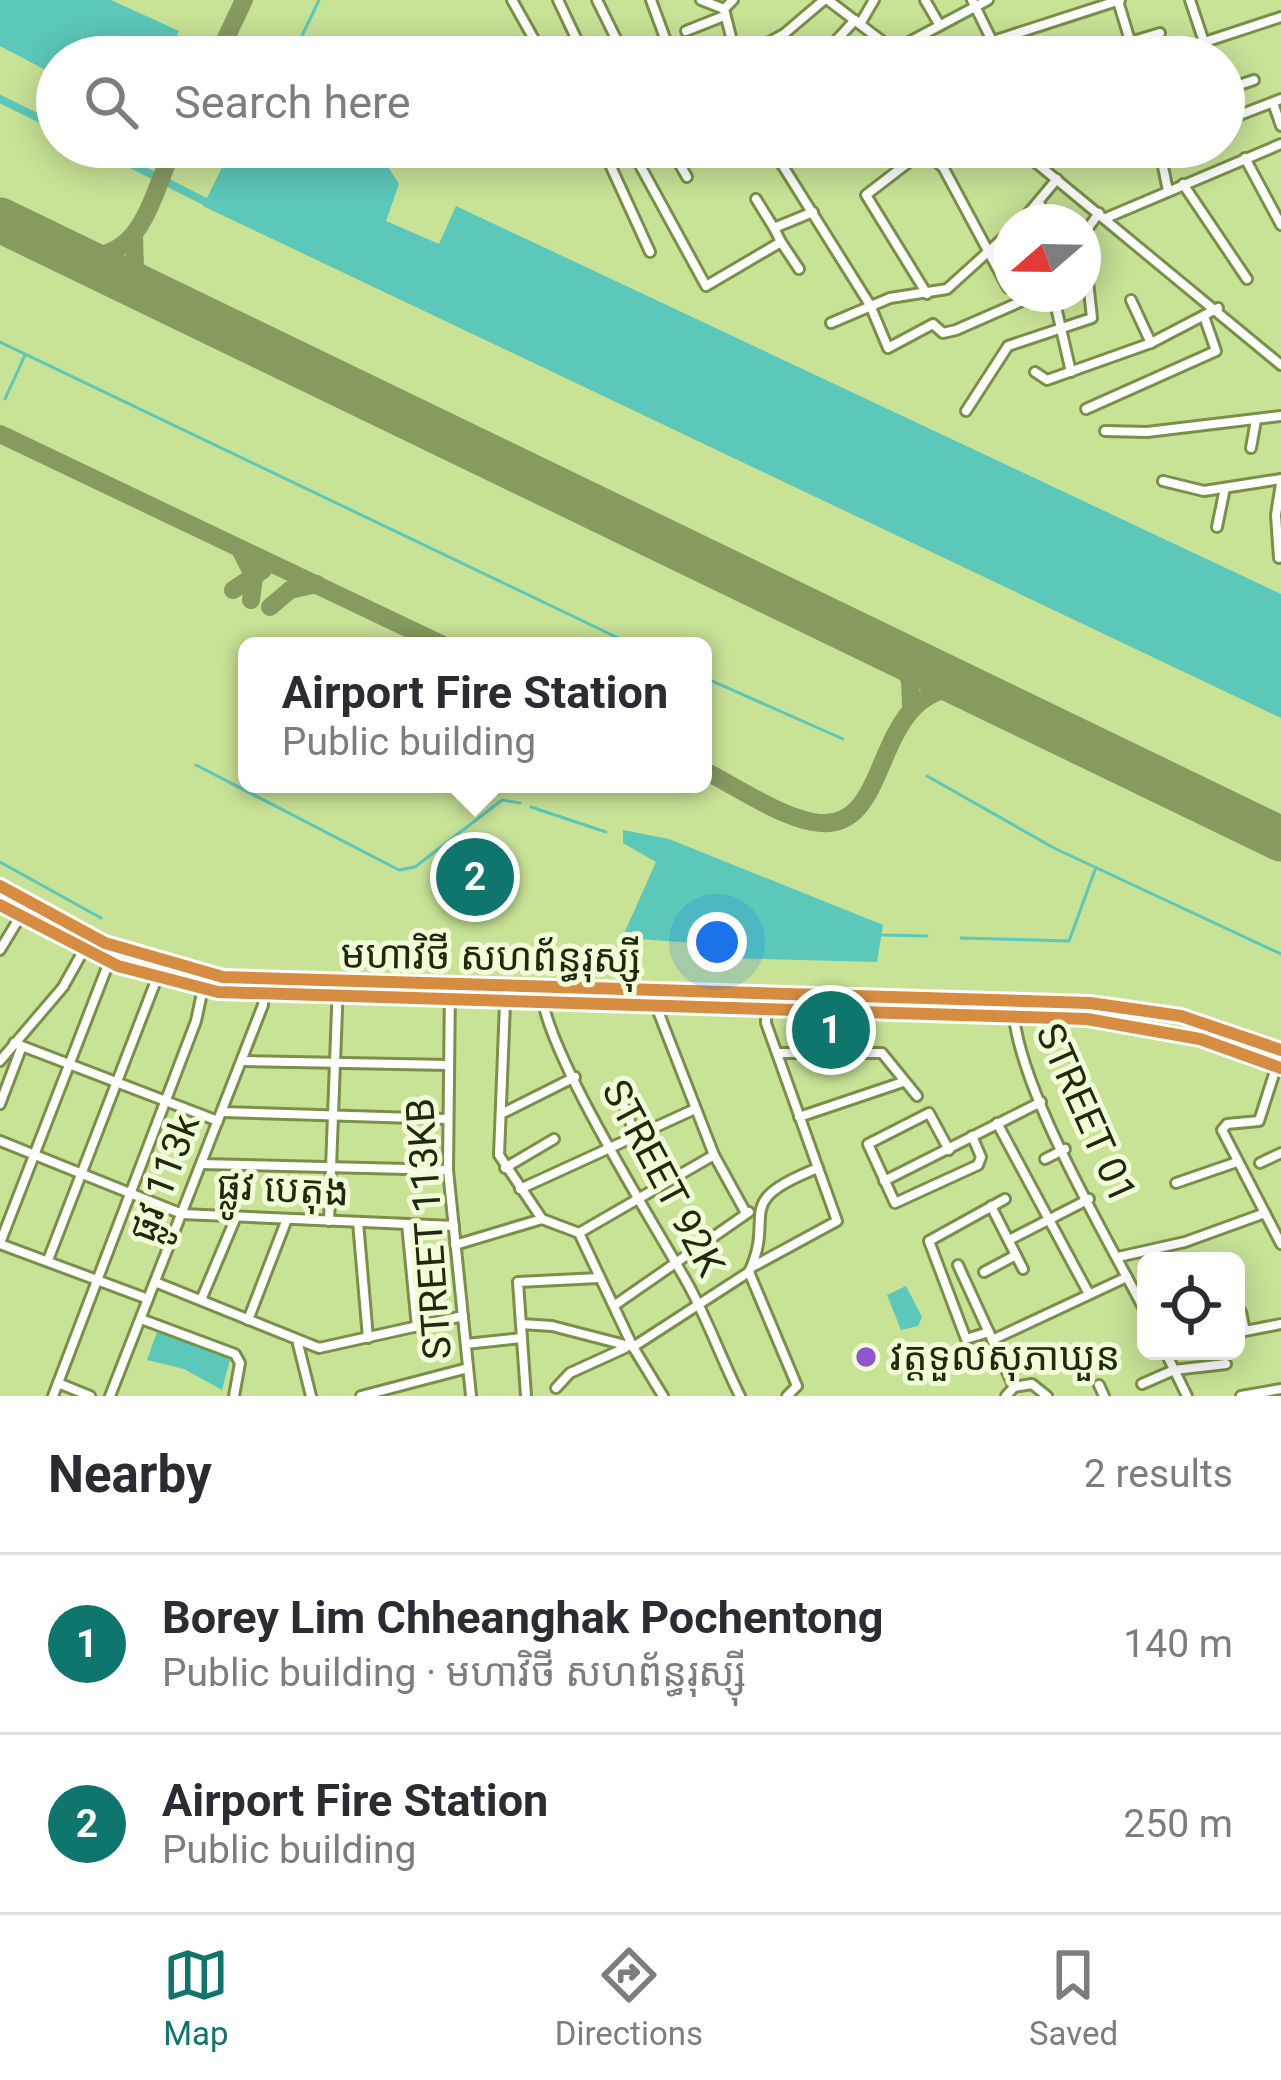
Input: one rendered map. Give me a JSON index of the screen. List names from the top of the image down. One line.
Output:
{"streets":{"highway":["មហាវិថី សហព័ន្ធរុស្ស៊ី"],"street":["STREET 01","ផ្លូវ 113k","STREET 92K","ផ្លូវ បេតុង","STREET 113KB"]},"crossings":[["មហាវិថី សហព័ន្ធរុស្ស៊ី","STREET 01"],["មហាវិថី សហព័ន្ធរុស្ស៊ី","ផ្លូវ 113k"],["មហាវិថី សហព័ន្ធរុស្ស៊ី","STREET 92K"],["មហាវិថី សហព័ន្ធរុស្ស៊ី","STREET 113KB"],["ផ្លូវ 113k","ផ្លូវ បេតុង"],["ផ្លូវ បេតុង","STREET 113KB"]],"places":["វត្តទួលសុភាឃួន"],"north":"left","page":{"search":"Search here","popup":["Airport Fire Station","Public building"],"pins":["2","1"],"heading":["Nearby","2 results"],"list":[{"mark":"1","name":"Borey Lim Chheanghak Pochentong","note":"Public building · មហាវិថី សហព័ន្ធរុស្ស៊ី","value":"140 m"},{"mark":"2","name":"Airport Fire Station","note":"Public building","value":"250 m"}],"nav":["Map","Directions","Saved"]}}
